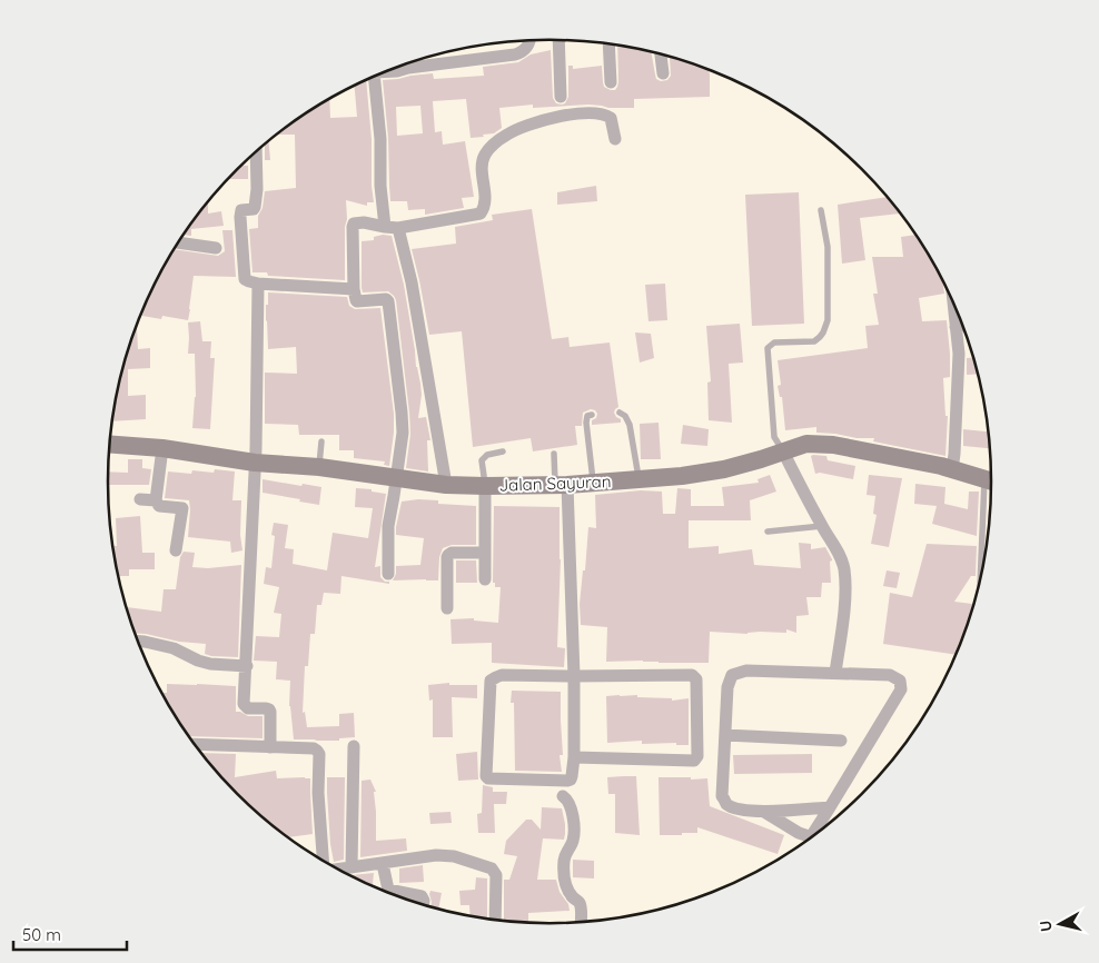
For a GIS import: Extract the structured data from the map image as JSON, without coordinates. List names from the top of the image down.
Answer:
{
  "streets": {
    "street": ["Jalan Sayuran"]
  },
  "scale_bar": "50 m",
  "north": "left"
}
